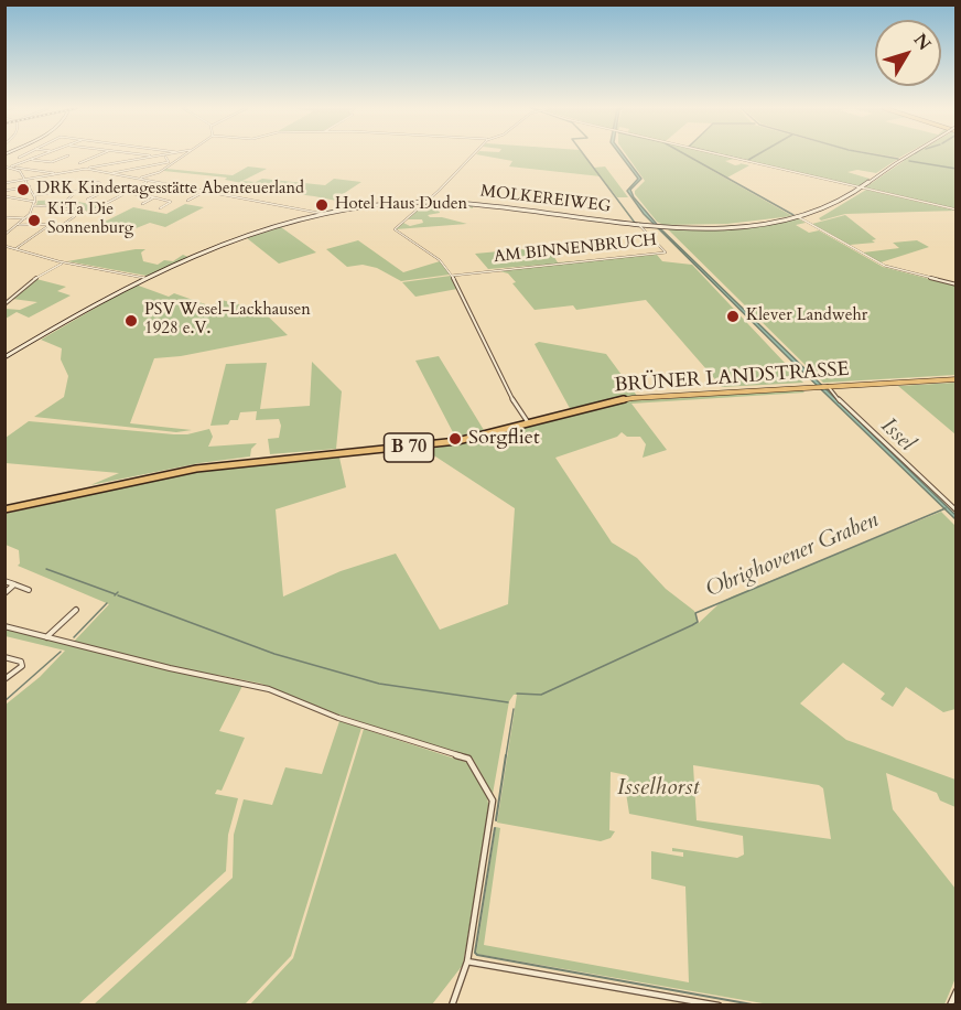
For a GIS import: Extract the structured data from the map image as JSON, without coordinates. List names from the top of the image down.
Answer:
{
  "streets": {
    "main road": ["MOLKEREIWEG", "BRÜNER LANDSTRASSE", "B 70"],
    "street": ["AM BINNENBRUCH"]
  },
  "crossings": [
    ["MOLKEREIWEG", "AM BINNENBRUCH"]
  ],
  "water": ["Issel", "Obrighovener Graben"],
  "parks": ["Isselhorst"],
  "places": [
    "DRK Kindertagesstätte Abenteuerland",
    "Hotel Haus Duden",
    "KiTa Die Sonnenburg",
    "Klever Landwehr",
    "PSV Wesel-Lackhausen 1928 e.V.",
    "Sorgfliet"
  ],
  "north": "top right"
}
